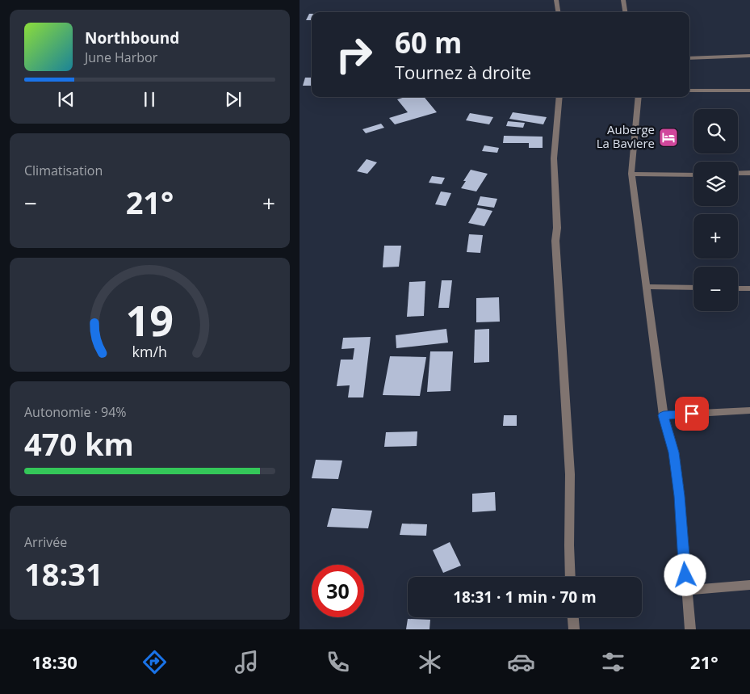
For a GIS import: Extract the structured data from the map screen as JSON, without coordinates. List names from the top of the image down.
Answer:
{
  "places": {
    "hotel": ["Auberge La Baviere"]
  },
  "page": {
    "turn": ["60 m", "Tournez à droite"],
    "song": ["Northbound", "June Harbor"],
    "map_buttons": ["+", "−"],
    "tile": [
      "Climatisation",
      ["Autonomie · 94%", "470 km"],
      ["Arrivée", "18:31"]
    ],
    "heat": ["−", "21°", "+"],
    "limit": "30",
    "trip": "18:31 · 1 min · 70 m",
    "tabs": ["18:30", "21°"],
    "gauge": ["19", "km/h"]
  }
}
